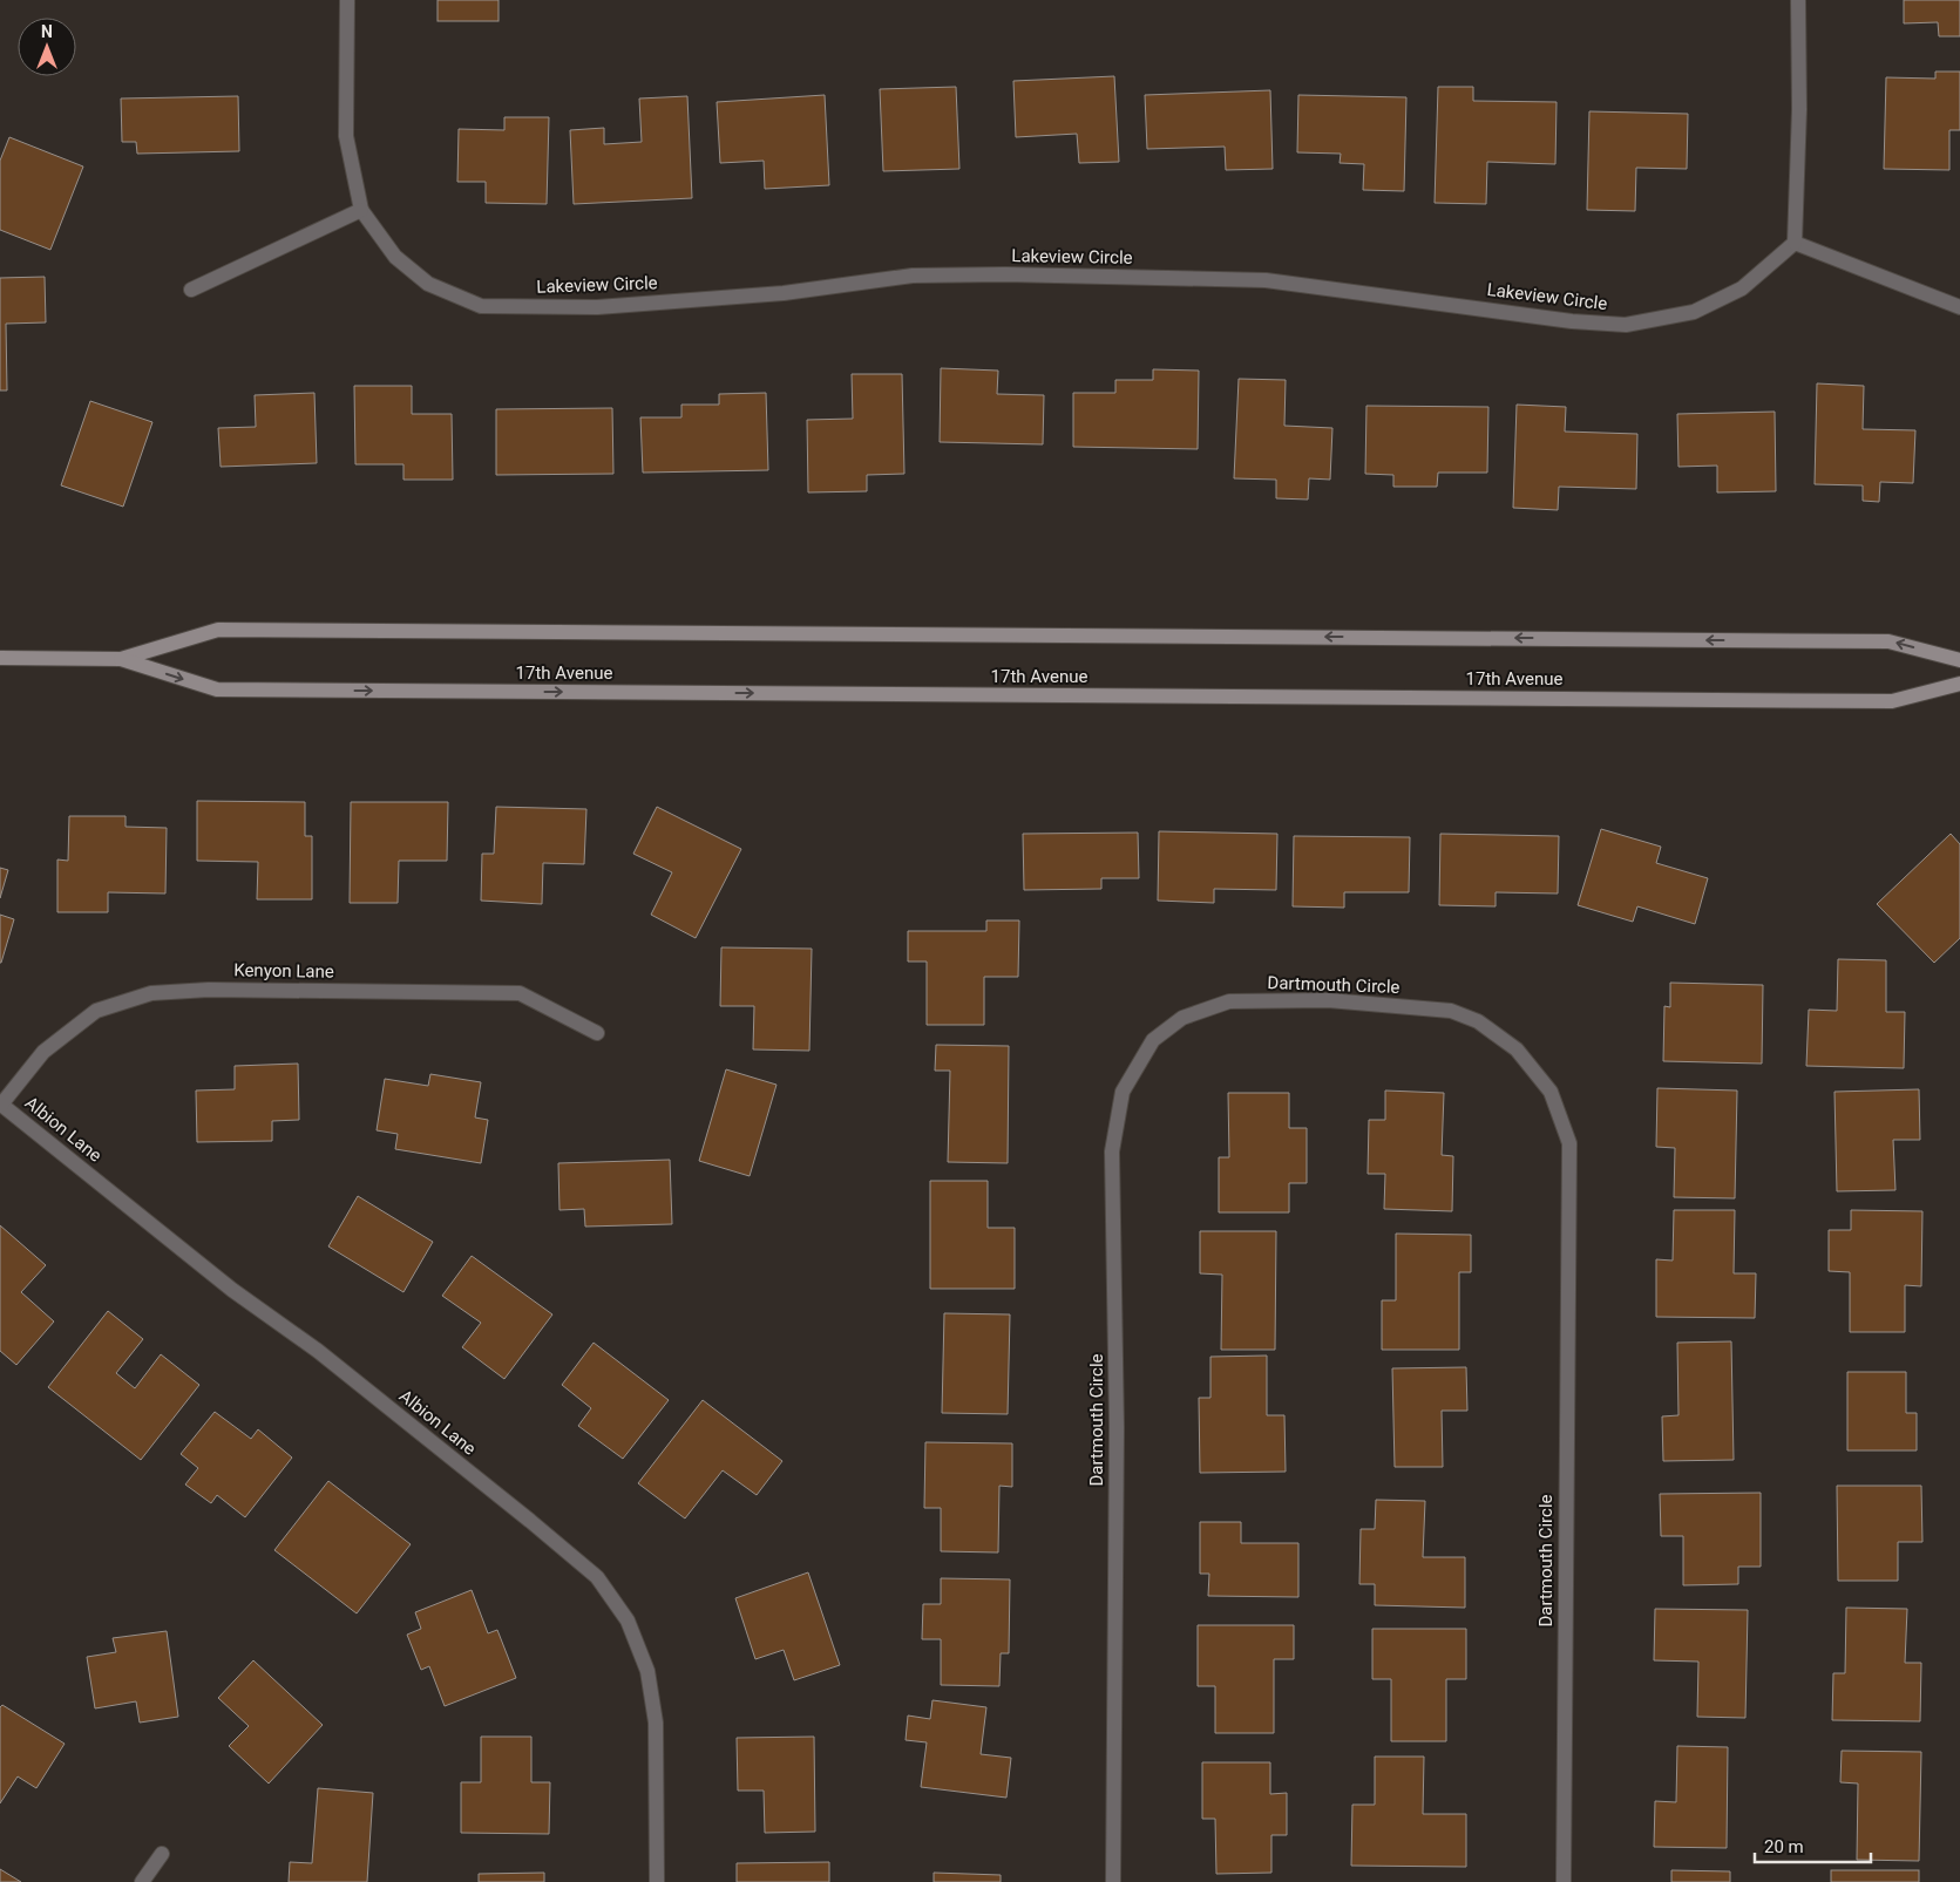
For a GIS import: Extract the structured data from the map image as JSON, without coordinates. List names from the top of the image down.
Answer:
{
  "streets": {
    "main road": ["17th Avenue"],
    "street": [
      "Lakeview Circle",
      "Kenyon Lane",
      "Dartmouth Circle",
      "Albion Lane"
    ]
  },
  "crossings": [
    ["Kenyon Lane", "Albion Lane"]
  ],
  "scale_bar": "20 m",
  "north": "top"
}
